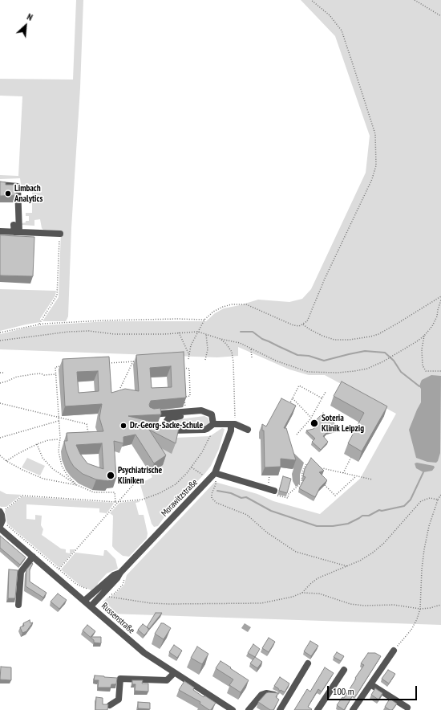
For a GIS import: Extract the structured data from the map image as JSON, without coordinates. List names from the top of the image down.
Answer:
{
  "streets": {
    "street": ["Morawitzstraße", "Russenstraße"]
  },
  "crossings": [
    ["Morawitzstraße", "Russenstraße"]
  ],
  "places": [
    "Limbach Analytics",
    "Soteria Klinik Leipzig",
    "Dr.-Georg-Sacke-Schule",
    "Psychiatrische Kliniken"
  ],
  "scale_bar": "100 m",
  "north": "top right"
}
